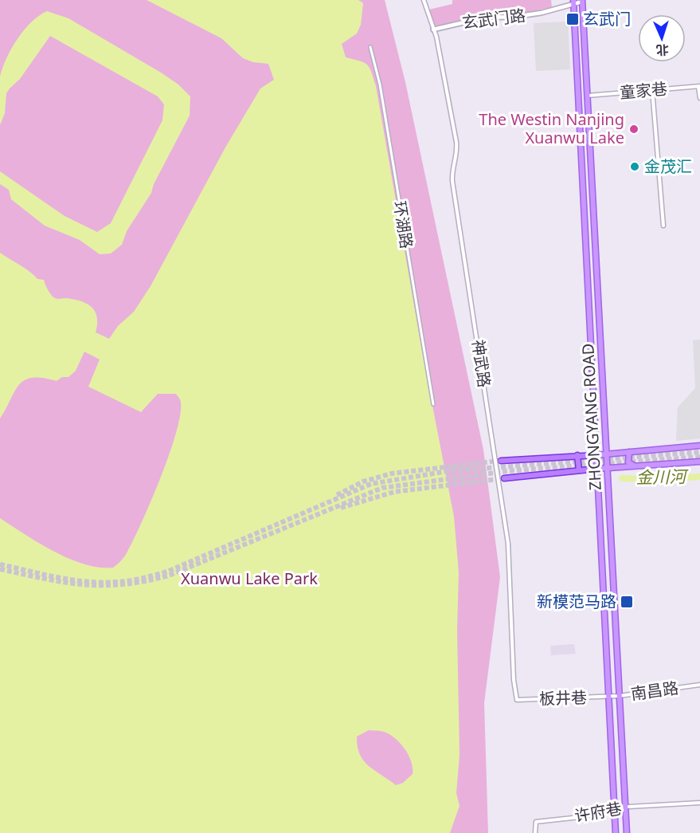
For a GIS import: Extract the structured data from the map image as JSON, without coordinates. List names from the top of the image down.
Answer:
{
  "streets": {
    "main road": ["ZHONGYANG ROAD"],
    "street": [
      "玄武门路",
      "童家巷",
      "环湖路",
      "神武路",
      "南昌路",
      "板井巷",
      "许府巷"
    ]
  },
  "crossings": [
    ["玄武门路", "神武路"],
    ["玄武门路", "ZHONGYANG ROAD"],
    ["童家巷", "ZHONGYANG ROAD"],
    ["神武路", "板井巷"],
    ["ZHONGYANG ROAD", "南昌路"],
    ["ZHONGYANG ROAD", "板井巷"],
    ["ZHONGYANG ROAD", "许府巷"],
    ["南昌路", "板井巷"]
  ],
  "water": ["金川河"],
  "parks": ["Xuanwu Lake Park"],
  "places": {
    "transit": ["玄武门", "新模范马路"],
    "other": ["The Westin Nanjing Xuanwu Lake", "金茂汇"]
  },
  "north": "bottom"
}
